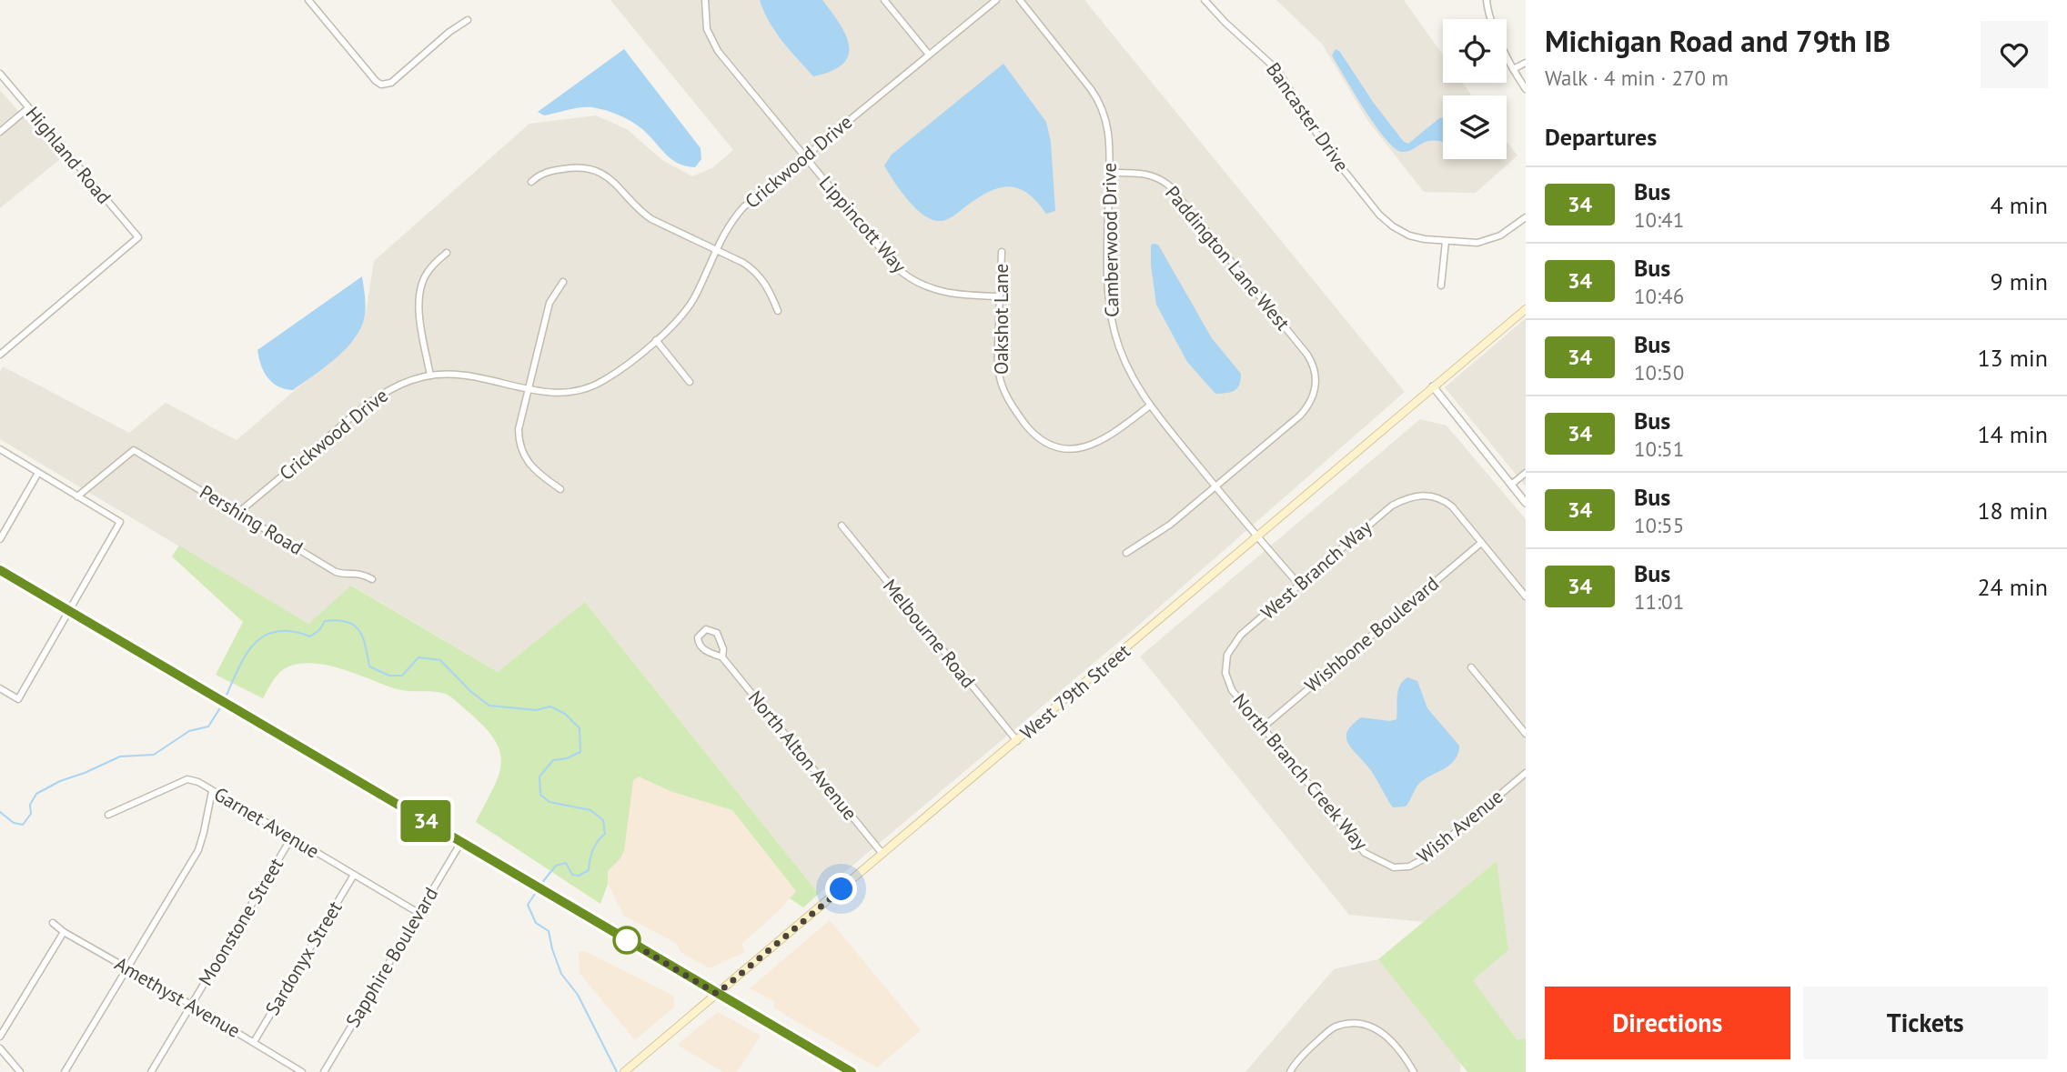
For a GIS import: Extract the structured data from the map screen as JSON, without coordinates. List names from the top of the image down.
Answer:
{
  "streets": {
    "main road": ["West 79th Street"],
    "street": [
      "Bancaster Drive",
      "Highland Road",
      "Crickwood Drive",
      "Lippincott Way",
      "Camberwood Drive",
      "Paddington Lane West",
      "Oakshot Lane",
      "Pershing Road",
      "West Branch Way",
      "Melbourne Road",
      "Wishbone Boulevard",
      "North Alton Avenue",
      "North Branch Creek Way",
      "Garnet Avenue",
      "Wish Avenue",
      "Moonstone Street",
      "Sapphire Boulevard",
      "Sardonyx Street",
      "Amethyst Avenue"
    ]
  },
  "crossings": [
    ["Crickwood Drive", "Lippincott Way"],
    ["Crickwood Drive", "Pershing Road"],
    ["Lippincott Way", "Oakshot Lane"],
    ["Camberwood Drive", "Paddington Lane West"],
    ["Camberwood Drive", "Oakshot Lane"],
    ["Camberwood Drive", "West Branch Way"],
    ["Camberwood Drive", "West 79th Street"],
    ["West Branch Way", "Wishbone Boulevard"],
    ["West Branch Way", "North Branch Creek Way"],
    ["Melbourne Road", "West 79th Street"],
    ["Wishbone Boulevard", "North Branch Creek Way"],
    ["West 79th Street", "North Alton Avenue"],
    ["North Branch Creek Way", "Wish Avenue"],
    ["Garnet Avenue", "Moonstone Street"],
    ["Garnet Avenue", "Sapphire Boulevard"],
    ["Garnet Avenue", "Sardonyx Street"],
    ["Moonstone Street", "Amethyst Avenue"],
    ["Sardonyx Street", "Amethyst Avenue"]
  ],
  "lines": ["bus line 34"],
  "page": {
    "on_map": "34",
    "heading": [
      ["Michigan Road and 79th IB", "Walk · 4 min · 270 m"],
      "Departures"
    ],
    "list": [
      {
        "mark": "34",
        "name": "Bus",
        "note": "10:41",
        "value": "4 min"
      },
      {
        "mark": "34",
        "name": "Bus",
        "note": "10:46",
        "value": "9 min"
      },
      {
        "mark": "34",
        "name": "Bus",
        "note": "10:50",
        "value": "13 min"
      },
      {
        "mark": "34",
        "name": "Bus",
        "note": "10:51",
        "value": "14 min"
      },
      {
        "mark": "34",
        "name": "Bus",
        "note": "10:55",
        "value": "18 min"
      },
      {
        "mark": "34",
        "name": "Bus",
        "note": "11:01",
        "value": "24 min"
      }
    ],
    "buttons": ["Directions", "Tickets"]
  }
}
